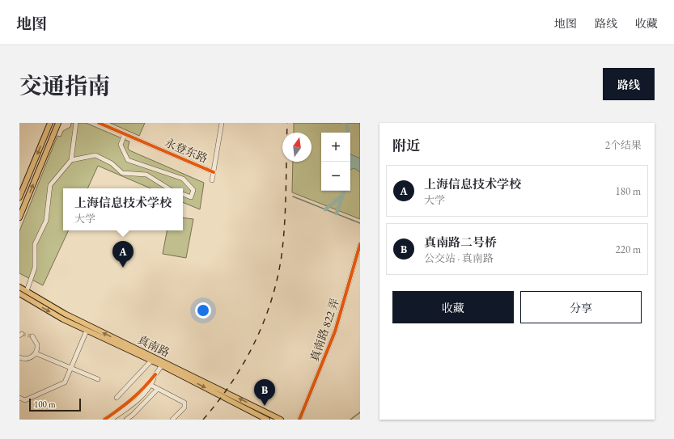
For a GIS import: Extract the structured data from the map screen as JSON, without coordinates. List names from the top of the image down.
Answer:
{
  "streets": {
    "main road": ["真南路"],
    "street": ["永登东路", "真南路 822 弄"]
  },
  "scale_bar": "100 m",
  "north": "top",
  "page": {
    "header": "地图",
    "nav": ["地图", "路线", "收藏"],
    "title": "交通指南",
    "buttons": [
      "路线",
      ["收藏", "分享"]
    ],
    "heading": ["附近", "2个结果"],
    "map_buttons": ["+", "−"],
    "list": [
      {
        "mark": "A",
        "name": "上海信息技术学校",
        "note": "大学",
        "value": "180 m"
      },
      {
        "mark": "B",
        "name": "真南路二号桥",
        "note": "公交站 · 真南路",
        "value": "220 m"
      }
    ],
    "popup": ["上海信息技术学校", "大学"],
    "pins": ["A", "B"],
    "scale": "100 m"
  }
}
